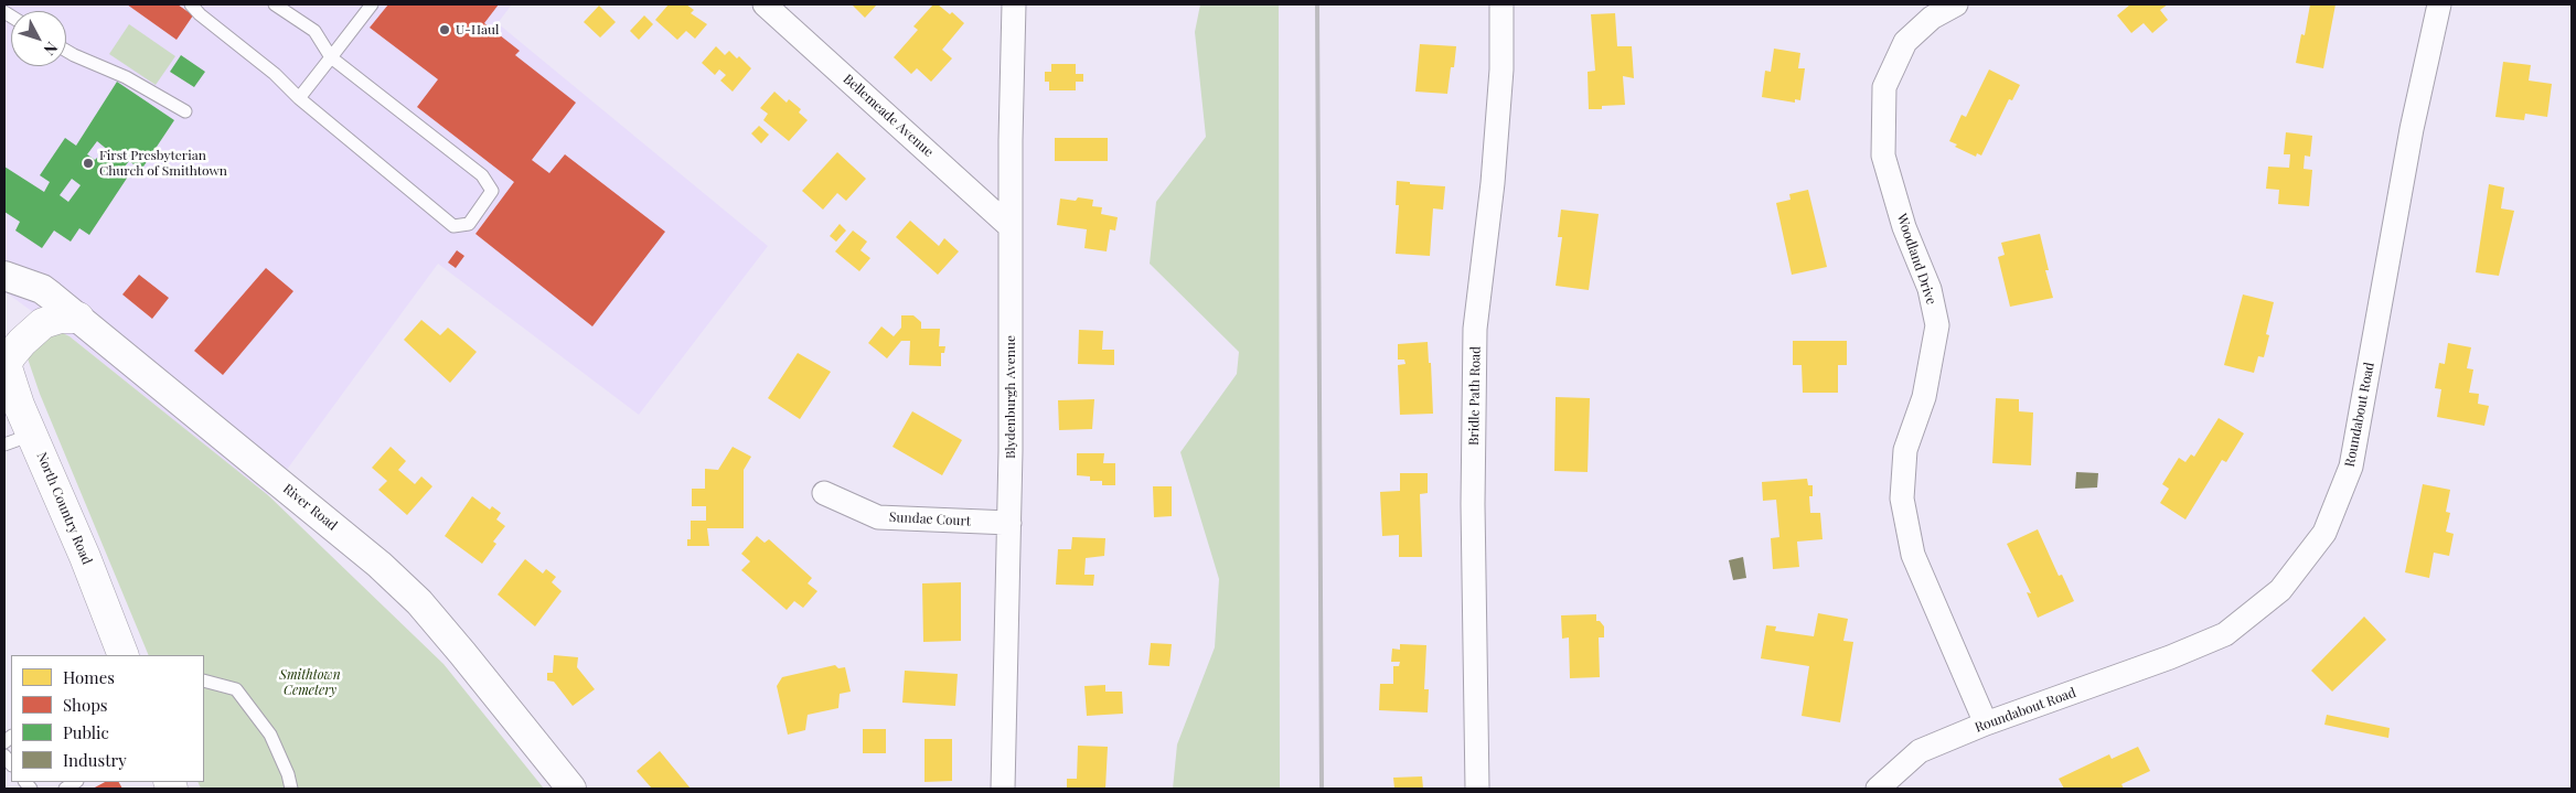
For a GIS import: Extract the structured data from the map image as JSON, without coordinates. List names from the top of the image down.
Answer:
{
  "streets": {
    "main road": ["North Country Road"],
    "street": [
      "Bellemeade Avenue",
      "Woodland Drive",
      "Bridle Path Road",
      "Blydenburgh Avenue",
      "Roundabout Road",
      "River Road",
      "Sundae Court"
    ]
  },
  "crossings": [
    ["Bellemeade Avenue", "Blydenburgh Avenue"],
    ["Woodland Drive", "Roundabout Road"],
    ["Blydenburgh Avenue", "Sundae Court"]
  ],
  "parks": ["Smithtown Cemetery"],
  "places": ["U-Haul", "First Presbyterian Church of Smithtown"],
  "legend": [
    "Homes",
    "Shops",
    "Public",
    "Industry"
  ],
  "north": "bottom right"
}
